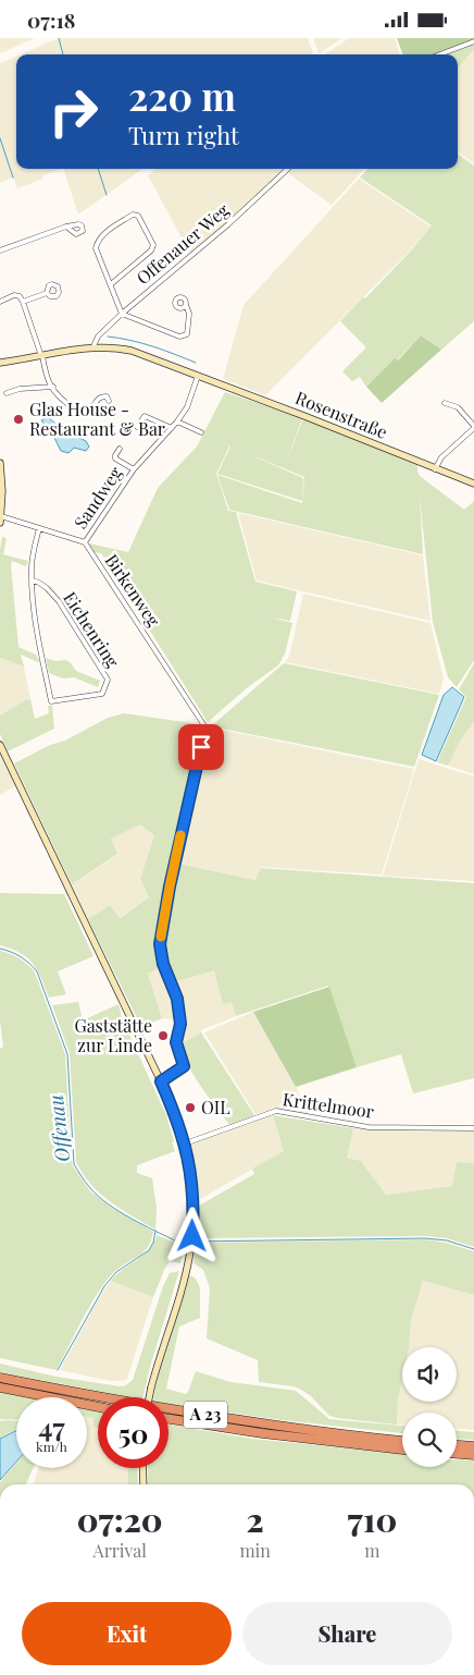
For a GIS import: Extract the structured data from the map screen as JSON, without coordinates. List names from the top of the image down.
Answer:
{
  "streets": {
    "highway": ["A 23"],
    "main road": ["Rosenstraße"],
    "street": [
      "Offenauer Weg",
      "Sandweg",
      "Birkenweg",
      "Eichenring",
      "Krittelmoor"
    ]
  },
  "crossings": [
    ["Offenauer Weg", "Rosenstraße"],
    ["Rosenstraße", "Sandweg"],
    ["Sandweg", "Birkenweg"],
    ["Birkenweg", "Eichenring"]
  ],
  "water": ["Offenau"],
  "places": ["Glas House - Restaurant & Bar", "Gaststätte zur Linde", "OIL"],
  "page": {
    "status": "07:18",
    "turn": ["220 m", "Turn right"],
    "speed": "47 km/h",
    "limit": "50",
    "eta": [
      "07:20",
      "Arrival",
      "2",
      "min",
      "710",
      "m"
    ],
    "buttons": ["Exit", "Share"]
  }
}
